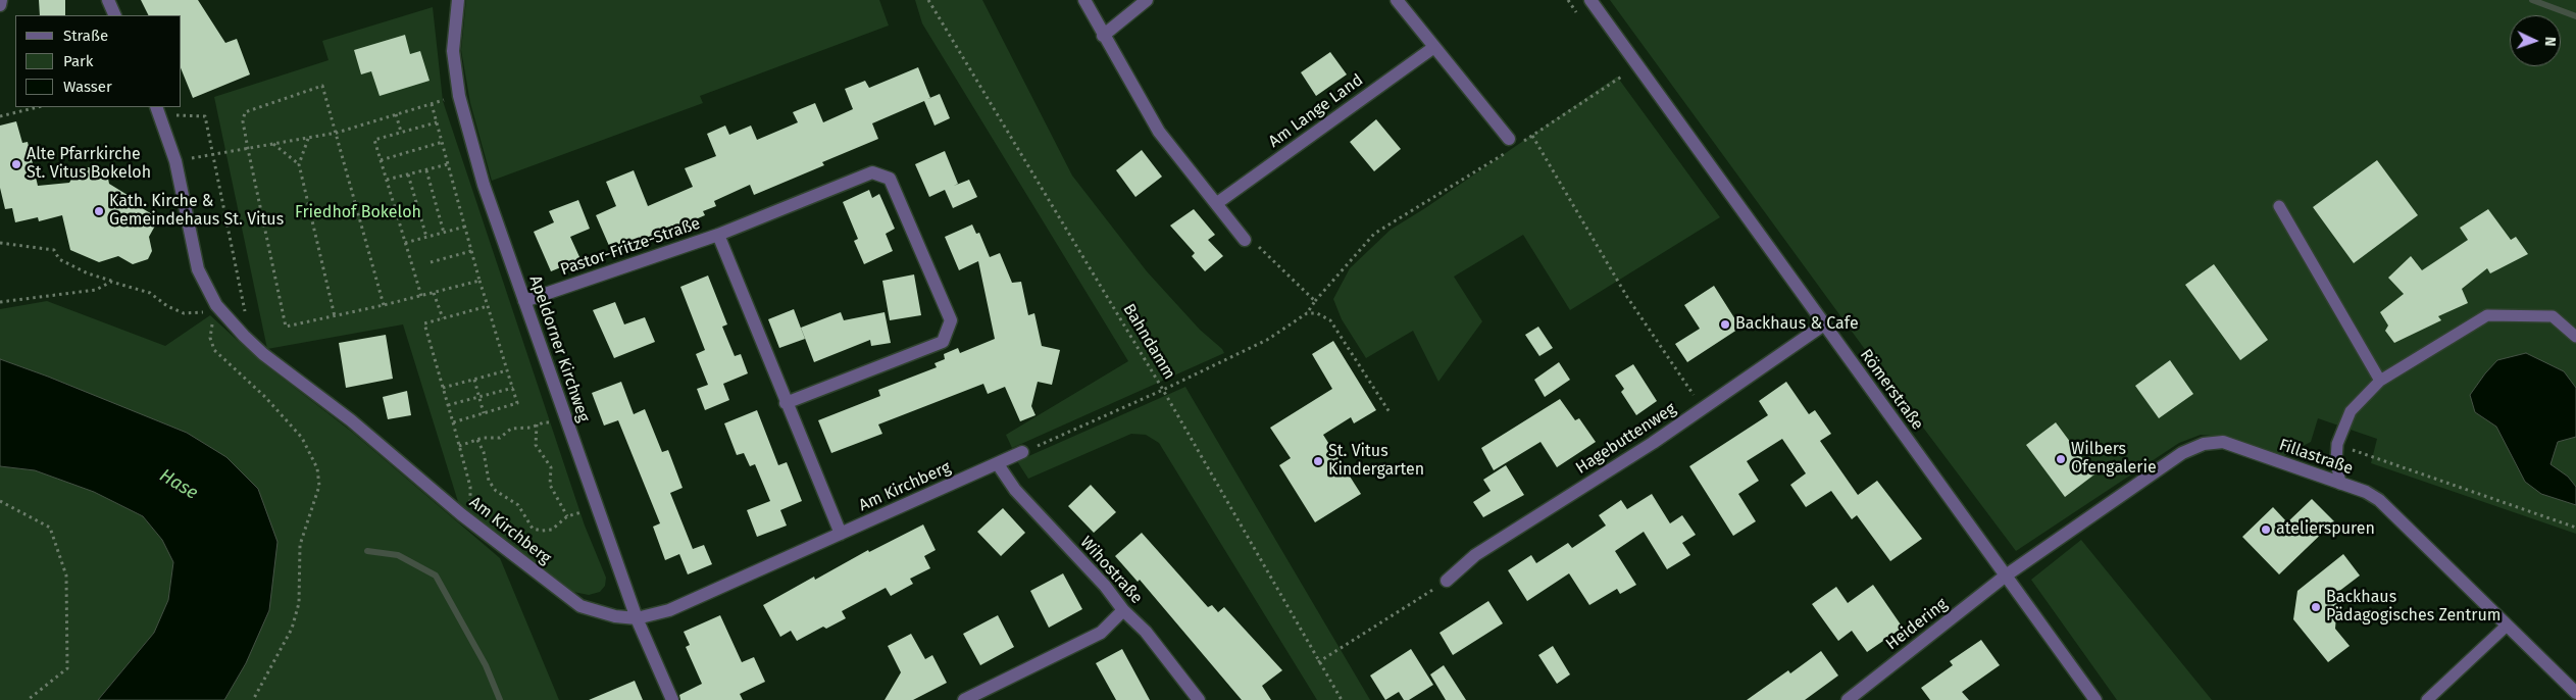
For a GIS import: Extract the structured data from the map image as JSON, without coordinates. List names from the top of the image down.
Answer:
{
  "streets": {
    "street": [
      "Am Lange Land",
      "Pastor-Fritze-Straße",
      "Apeldorner Kirchweg",
      "Römerstraße",
      "Hagebuttenweg",
      "Fillastraße",
      "Am Kirchberg",
      "Wihostraße",
      "Heidering"
    ],
    "path": ["Bahndamm"]
  },
  "crossings": [
    ["Pastor-Fritze-Straße", "Apeldorner Kirchweg"],
    ["Pastor-Fritze-Straße", "Am Kirchberg"],
    ["Apeldorner Kirchweg", "Am Kirchberg"],
    ["Römerstraße", "Hagebuttenweg"],
    ["Römerstraße", "Fillastraße"],
    ["Römerstraße", "Heidering"],
    ["Fillastraße", "Heidering"],
    ["Am Kirchberg", "Wihostraße"]
  ],
  "water": ["Hase"],
  "parks": ["Friedhof Bokeloh"],
  "places": [
    "Alte Pfarrkirche St. Vitus Bokeloh",
    "Kath. Kirche & Gemeindehaus St. Vitus",
    "Backhaus & Cafe",
    "Wilbers Ofengalerie",
    "St. Vitus Kindergarten",
    "atelierspuren",
    "Backhaus Pädagogisches Zentrum"
  ],
  "legend": ["Straße", "Park", "Wasser"],
  "north": "right"
}
